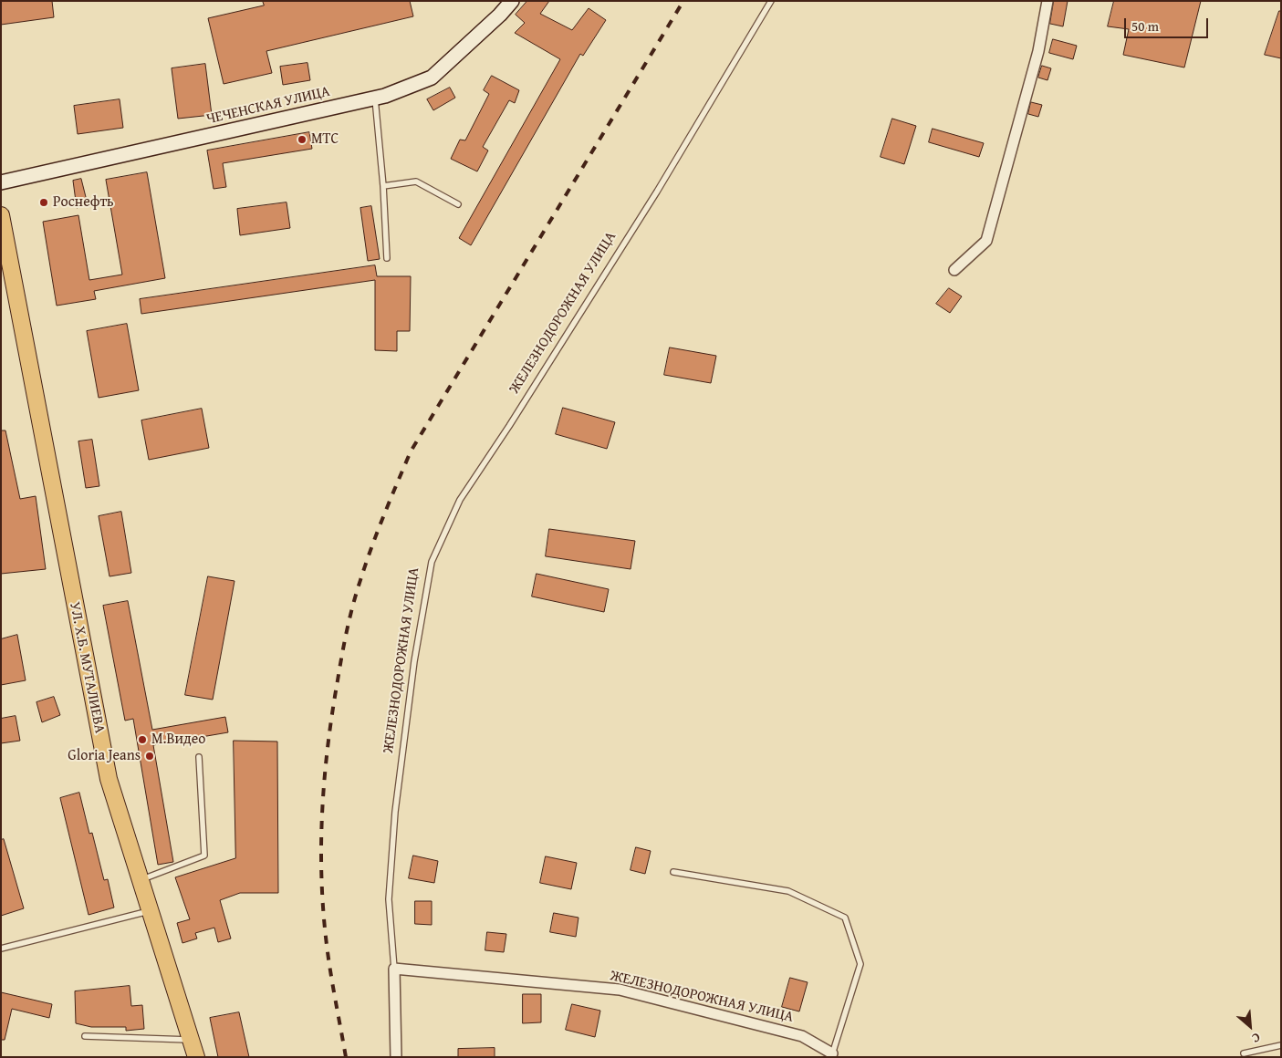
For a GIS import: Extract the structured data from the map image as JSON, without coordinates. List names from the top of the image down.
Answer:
{
  "streets": {
    "main road": ["ЧЕЧЕНСКАЯ УЛИЦА", "УЛ. Х.Б. МУТАЛИЕВА"],
    "street": ["ЖЕЛЕЗНОДОРОЖНАЯ УЛИЦА"]
  },
  "places": [
    "МТС",
    "Роснефть",
    "М.Видео",
    "Gloria Jeans"
  ],
  "scale_bar": "50 m",
  "north": "bottom right"
}
